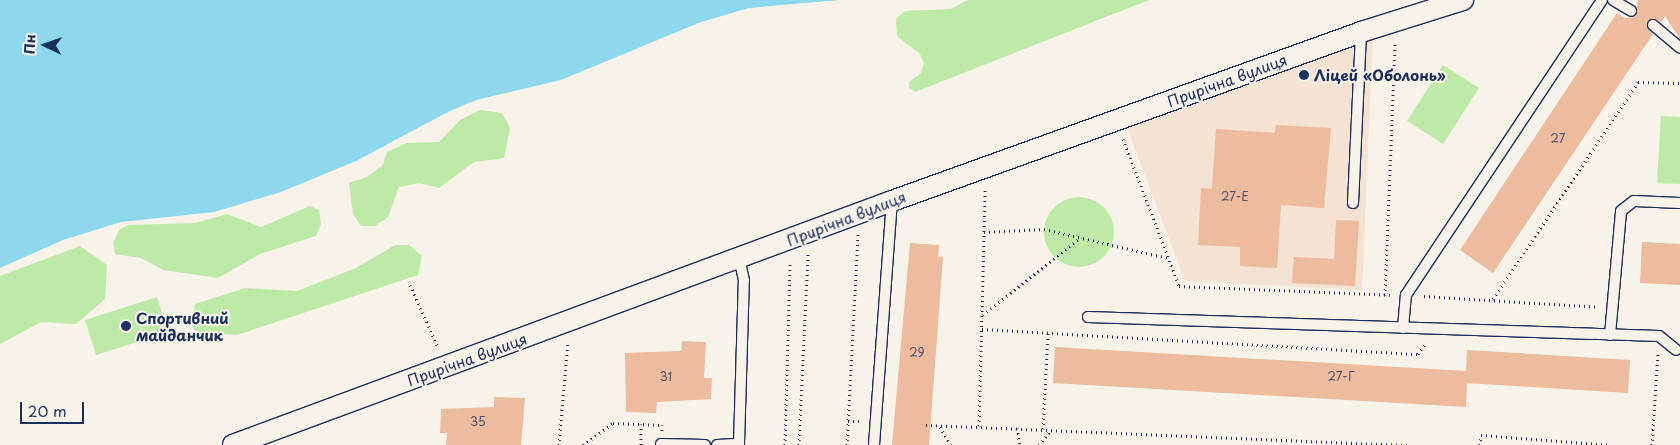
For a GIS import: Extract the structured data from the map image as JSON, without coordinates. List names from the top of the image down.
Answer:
{
  "streets": {
    "street": ["Прирічна вулиця"]
  },
  "places": ["Ліцей «Оболонь»", "Спортивний майданчик"],
  "house_numbers": [
    "27",
    "27-Е",
    "29",
    "31",
    "27-Г",
    "35"
  ],
  "scale_bar": "20 m",
  "north": "left"
}
